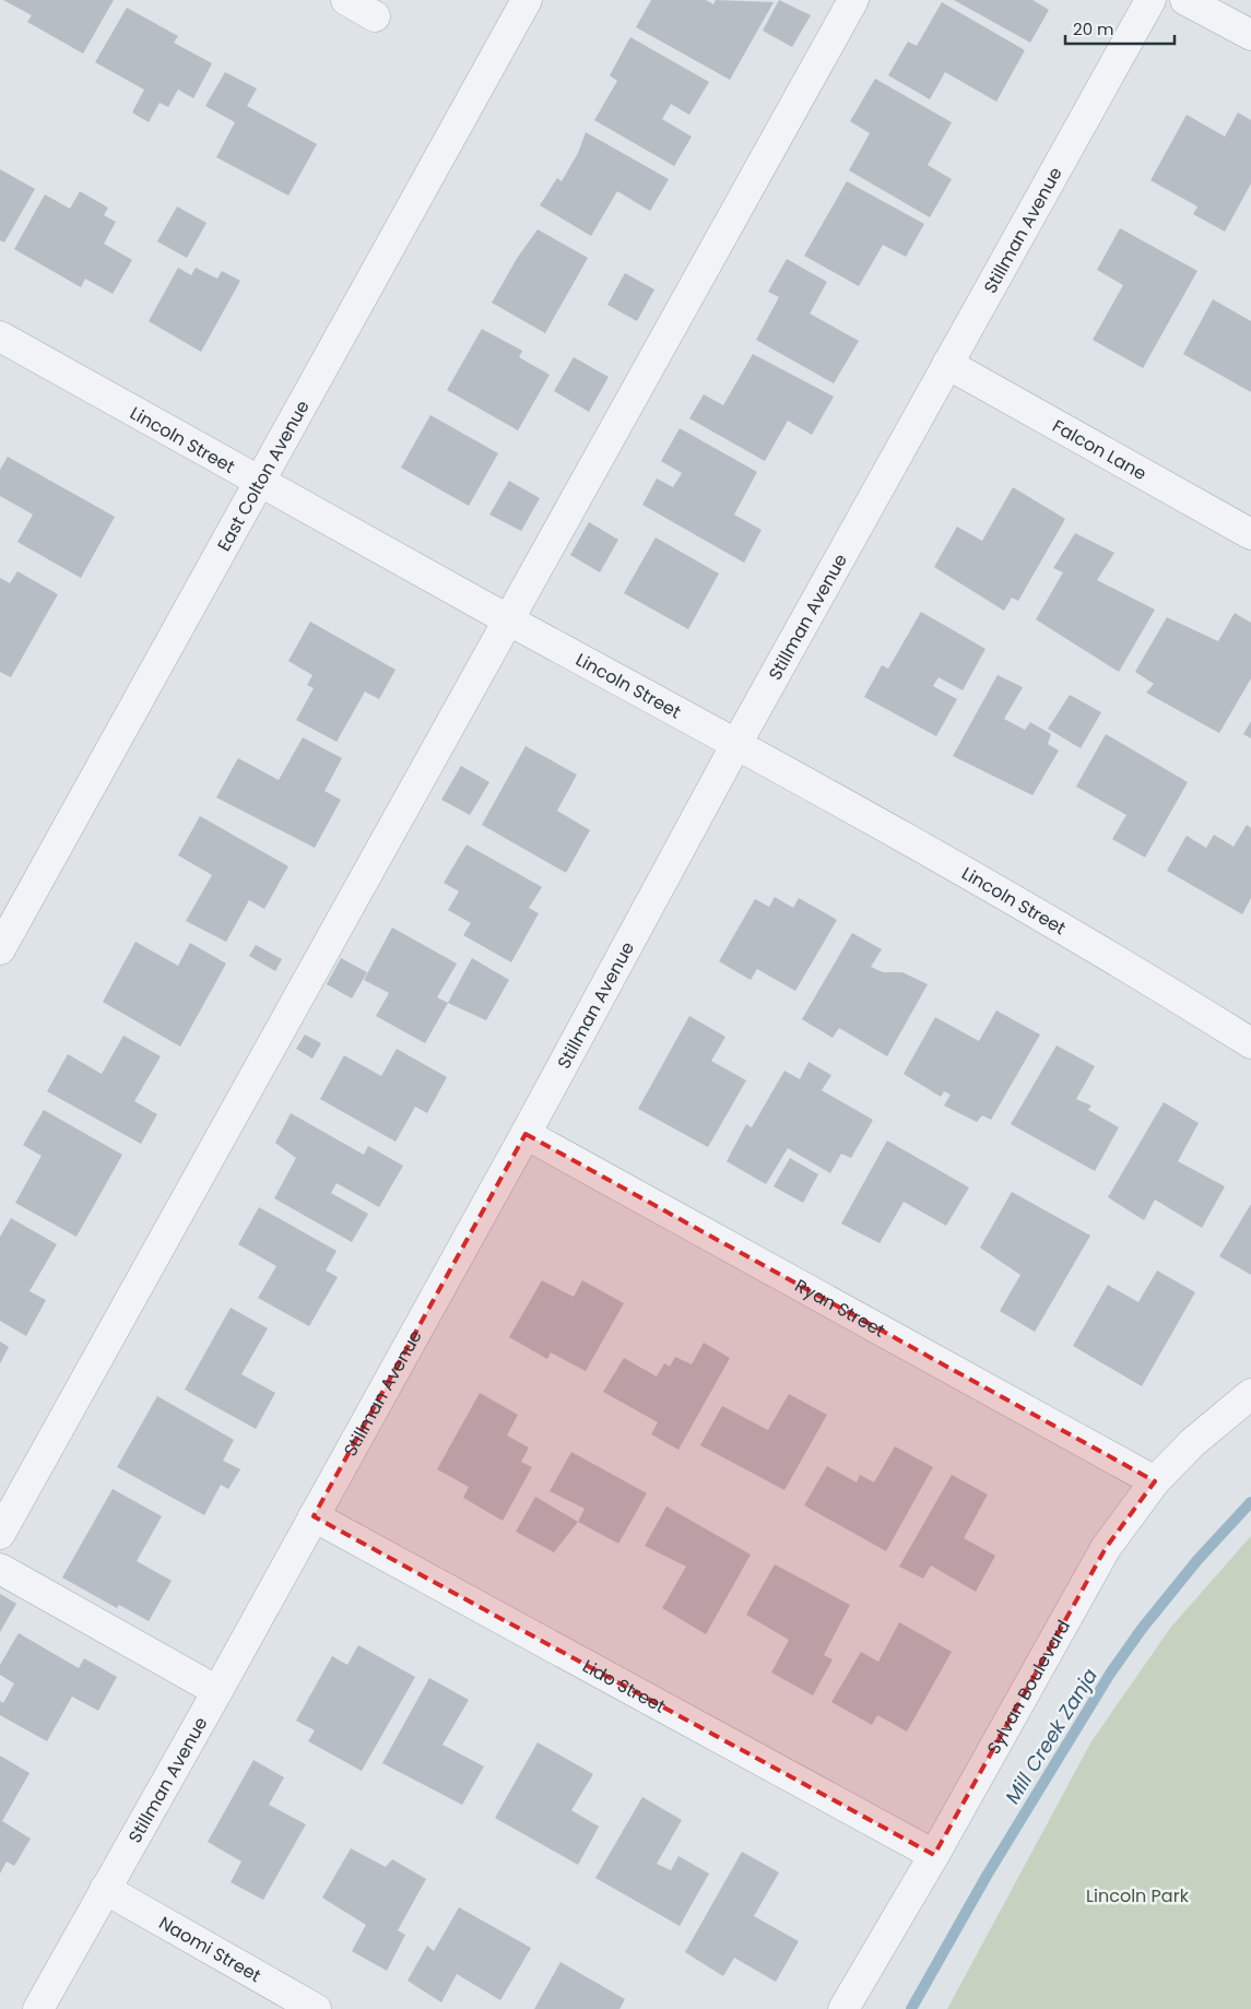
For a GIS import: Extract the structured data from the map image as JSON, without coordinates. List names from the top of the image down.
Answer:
{
  "streets": {
    "street": [
      "Stillman Avenue",
      "Lincoln Street",
      "Falcon Lane",
      "East Colton Avenue",
      "Ryan Street",
      "Lido Street",
      "Sylvan Boulevard",
      "Naomi Street"
    ]
  },
  "crossings": [
    ["Stillman Avenue", "Lincoln Street"],
    ["Stillman Avenue", "Falcon Lane"],
    ["Stillman Avenue", "Ryan Street"],
    ["Stillman Avenue", "Lido Street"],
    ["Stillman Avenue", "Naomi Street"],
    ["Lincoln Street", "East Colton Avenue"],
    ["Ryan Street", "Sylvan Boulevard"],
    ["Lido Street", "Sylvan Boulevard"]
  ],
  "water": ["Mill Creek Zanja"],
  "parks": ["Lincoln Park"],
  "scale_bar": "20 m"
}
